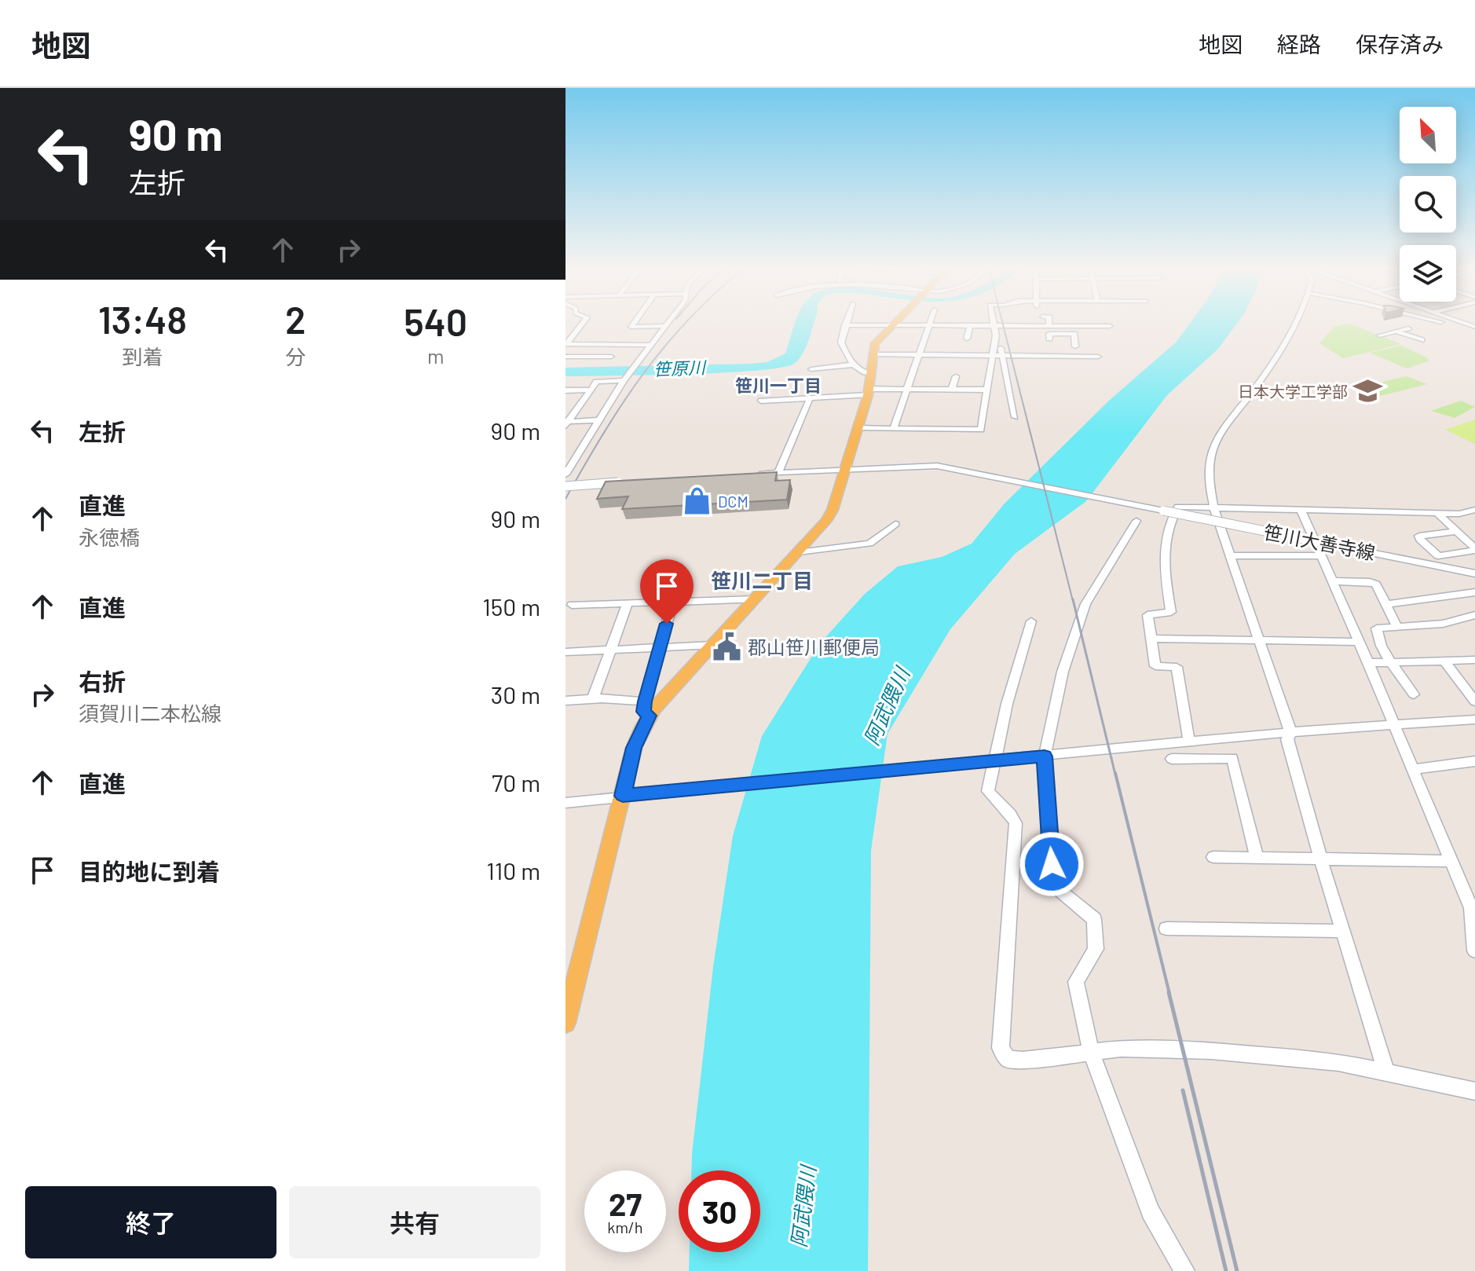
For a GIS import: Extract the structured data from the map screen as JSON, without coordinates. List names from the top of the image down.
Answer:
{
  "streets": {
    "street": ["笹川大善寺線"]
  },
  "districts": ["笹川一丁目", "笹川二丁目"],
  "water": ["笹原川", "阿武隈川"],
  "places": {
    "school or university": ["日本大学工学部"],
    "shop": ["DCM"],
    "public building": ["郡山笹川郵便局"]
  },
  "north": "top left",
  "page": {
    "header": "地図",
    "nav": ["地図", "経路", "保存済み"],
    "turn": ["90 m", "左折"],
    "eta": [
      "13:48",
      "到着",
      "2",
      "分",
      "540",
      "m"
    ],
    "list": [
      {
        "name": "左折",
        "value": "90 m"
      },
      {
        "name": "直進",
        "note": "永徳橋",
        "value": "90 m"
      },
      {
        "name": "直進",
        "value": "150 m"
      },
      {
        "name": "右折",
        "note": "須賀川二本松線",
        "value": "30 m"
      },
      {
        "name": "直進",
        "value": "70 m"
      },
      {
        "name": "目的地に到着",
        "value": "110 m"
      }
    ],
    "speed": "27 km/h",
    "limit": "30",
    "buttons": ["終了", "共有"]
  }
}
